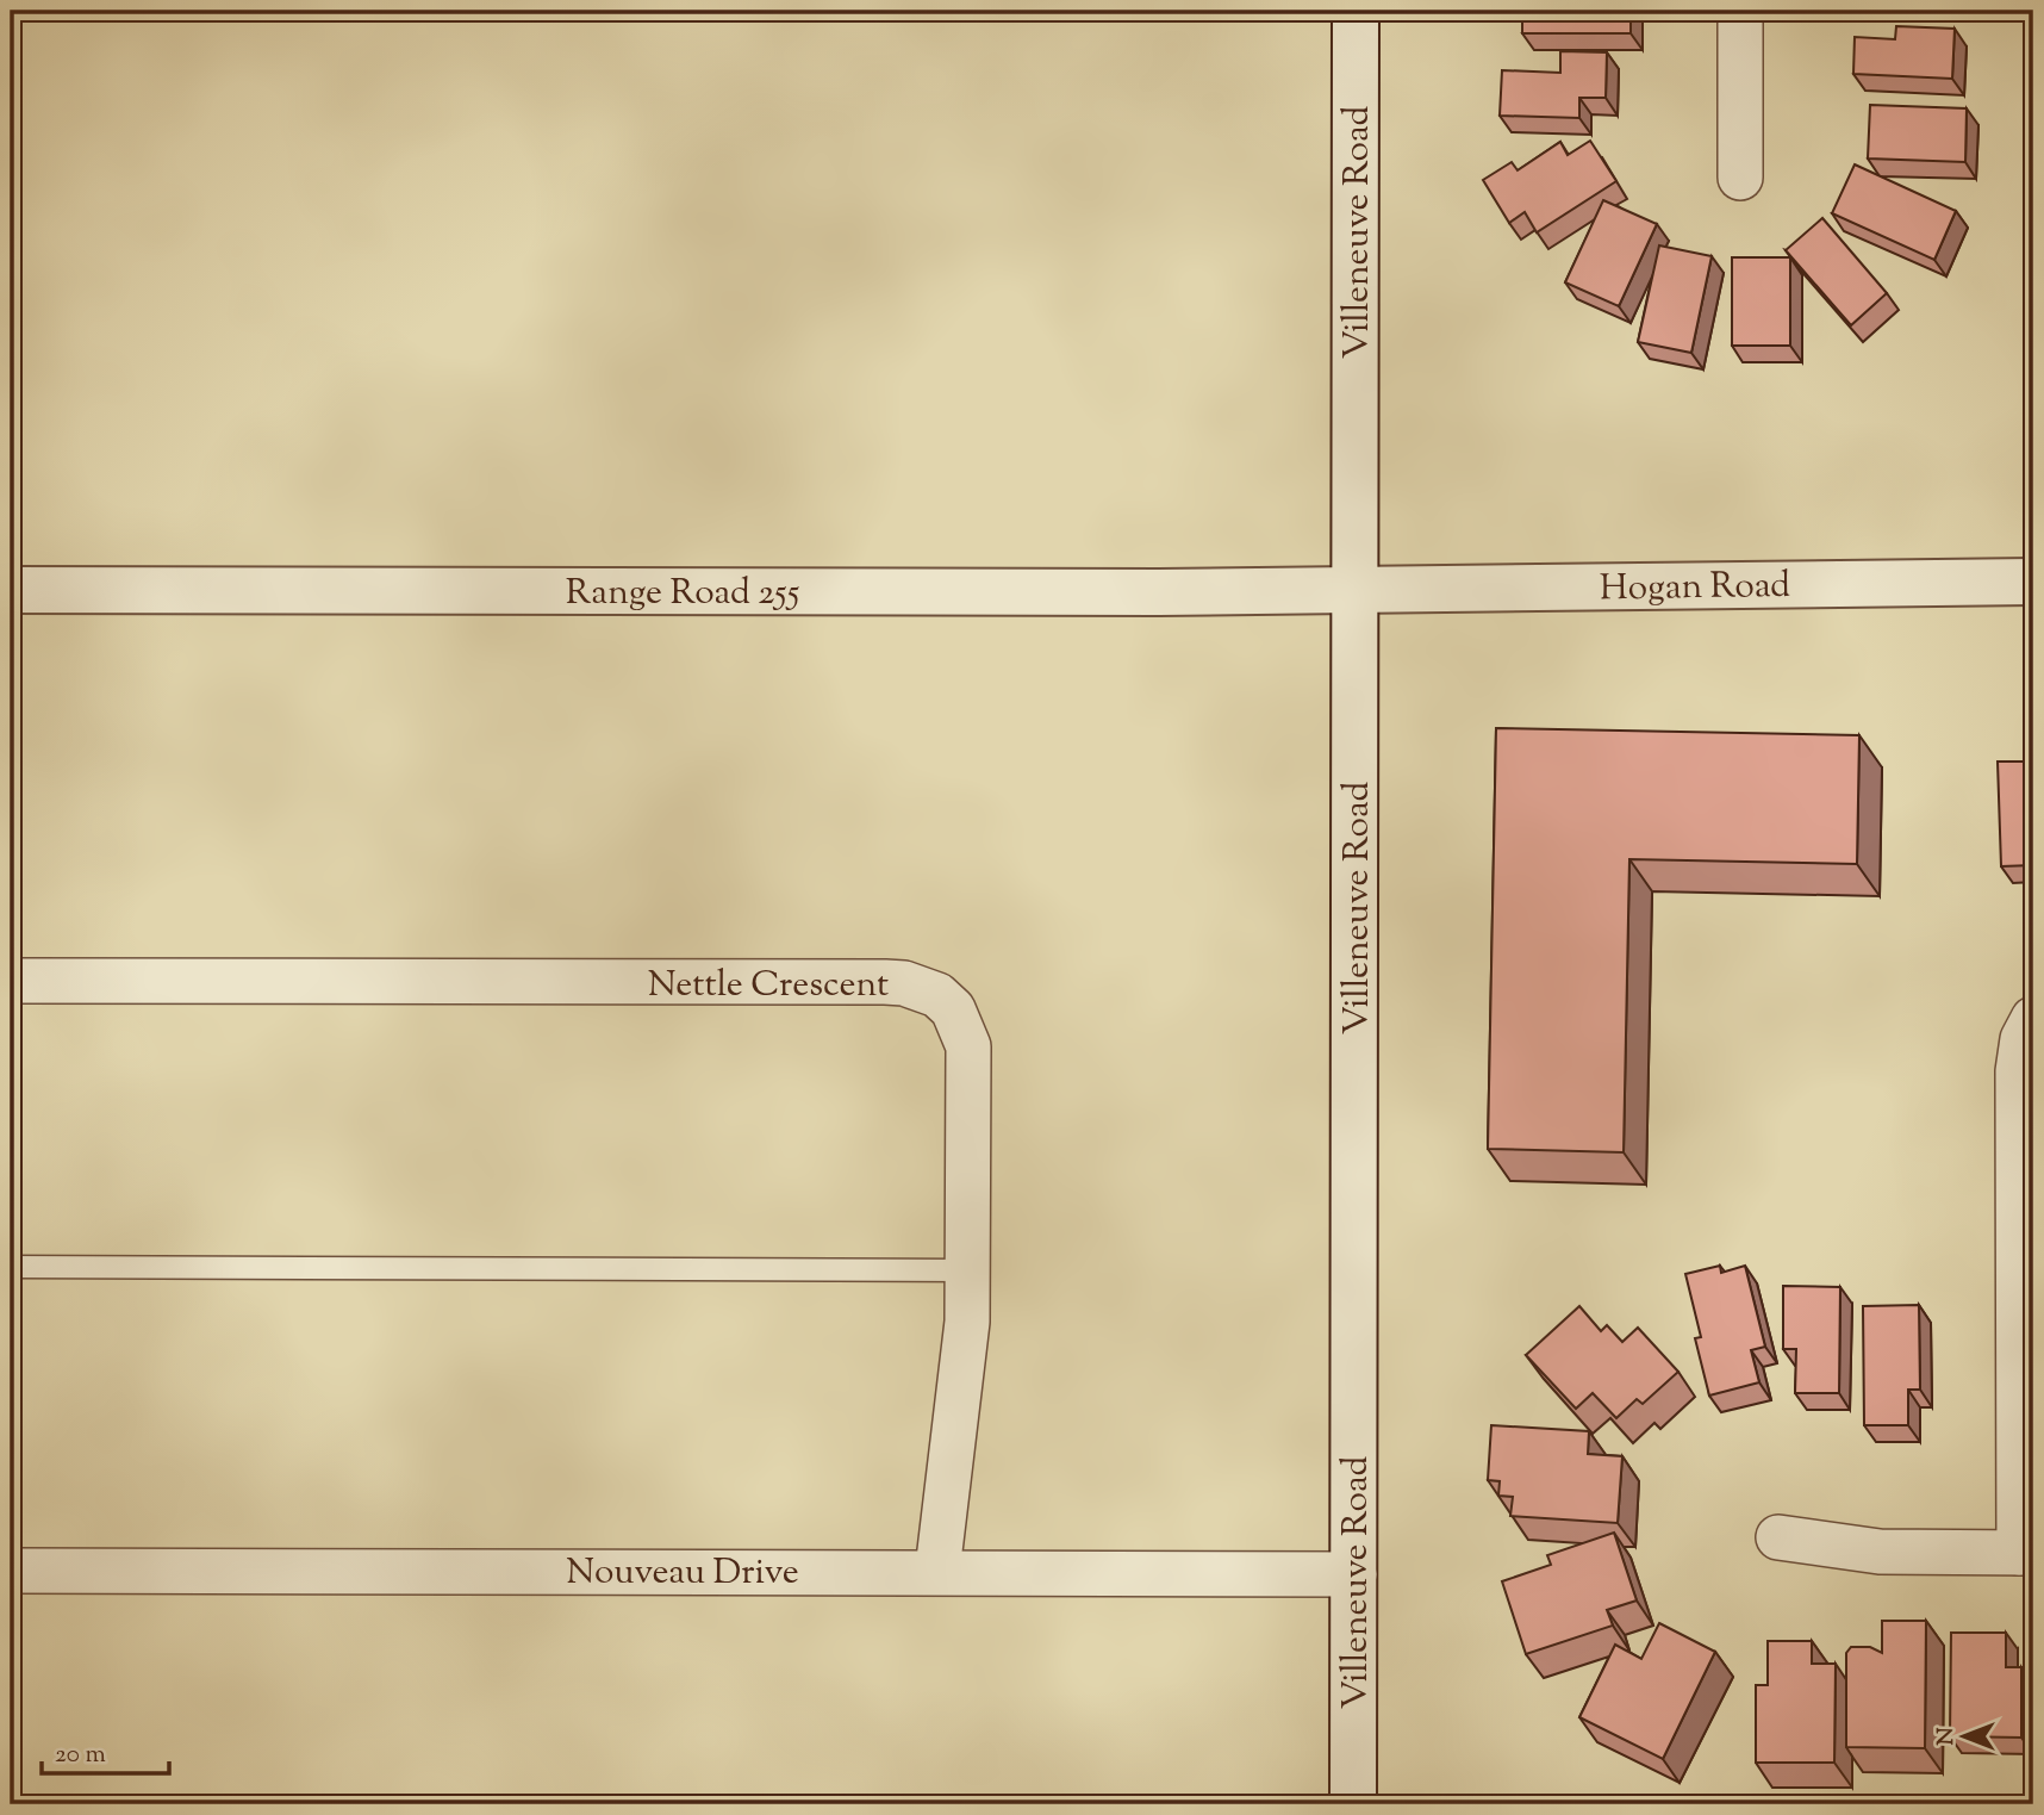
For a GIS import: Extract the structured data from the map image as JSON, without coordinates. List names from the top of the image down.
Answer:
{
  "streets": {
    "street": [
      "Villeneuve Road",
      "Hogan Road",
      "Range Road 255",
      "Nettle Crescent",
      "Nouveau Drive"
    ]
  },
  "crossings": [
    ["Villeneuve Road", "Hogan Road"],
    ["Villeneuve Road", "Range Road 255"],
    ["Villeneuve Road", "Nouveau Drive"],
    ["Hogan Road", "Range Road 255"],
    ["Nettle Crescent", "Nouveau Drive"]
  ],
  "scale_bar": "20 m",
  "north": "left"
}
